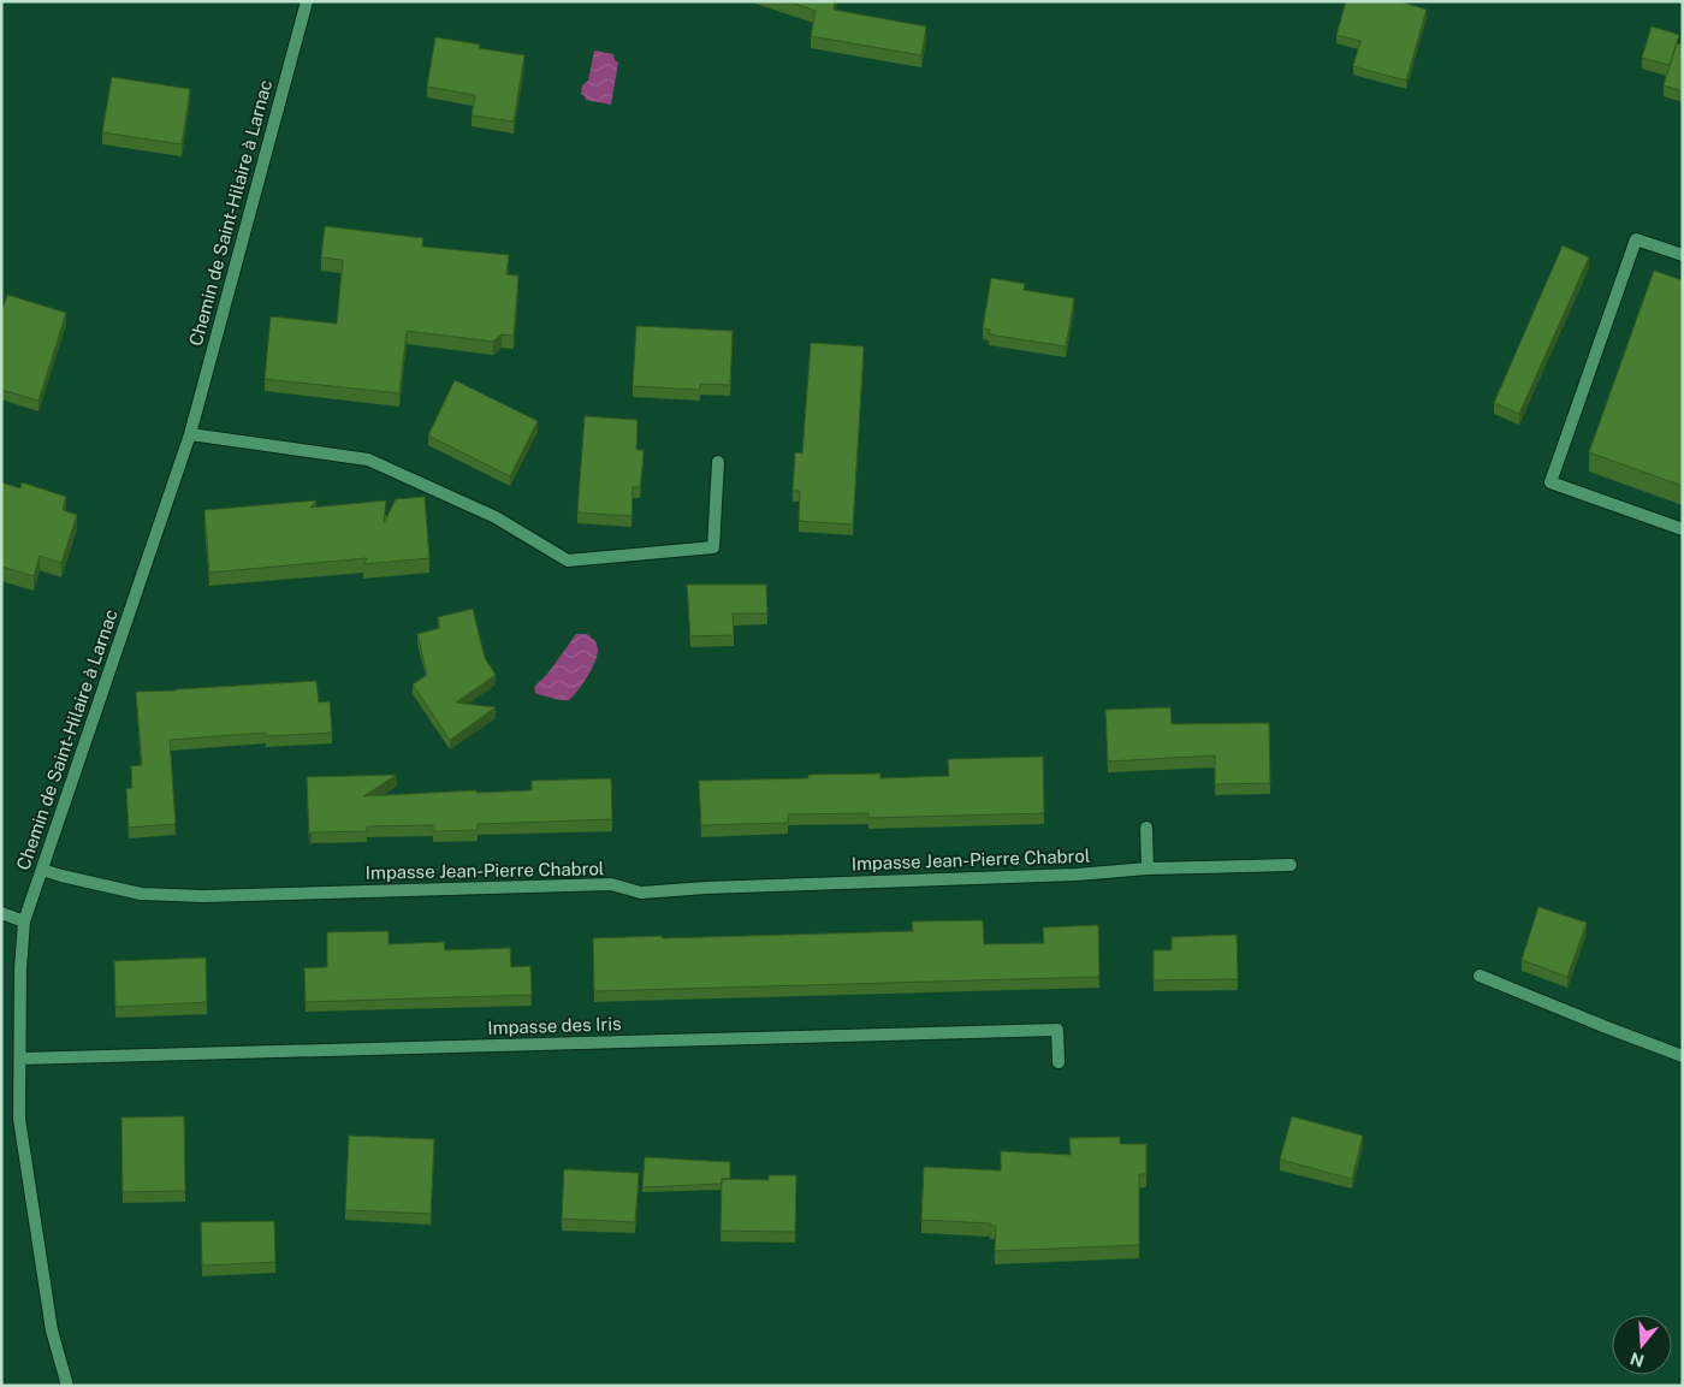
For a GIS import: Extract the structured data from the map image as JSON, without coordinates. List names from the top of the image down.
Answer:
{
  "streets": {
    "street": ["Chemin de Saint-Hilaire à Larnac", "Impasse Jean-Pierre Chabrol", "Impasse des Iris"]
  },
  "crossings": [
    ["Chemin de Saint-Hilaire à Larnac", "Impasse Jean-Pierre Chabrol"],
    ["Chemin de Saint-Hilaire à Larnac", "Impasse des Iris"]
  ],
  "north": "bottom"
}
